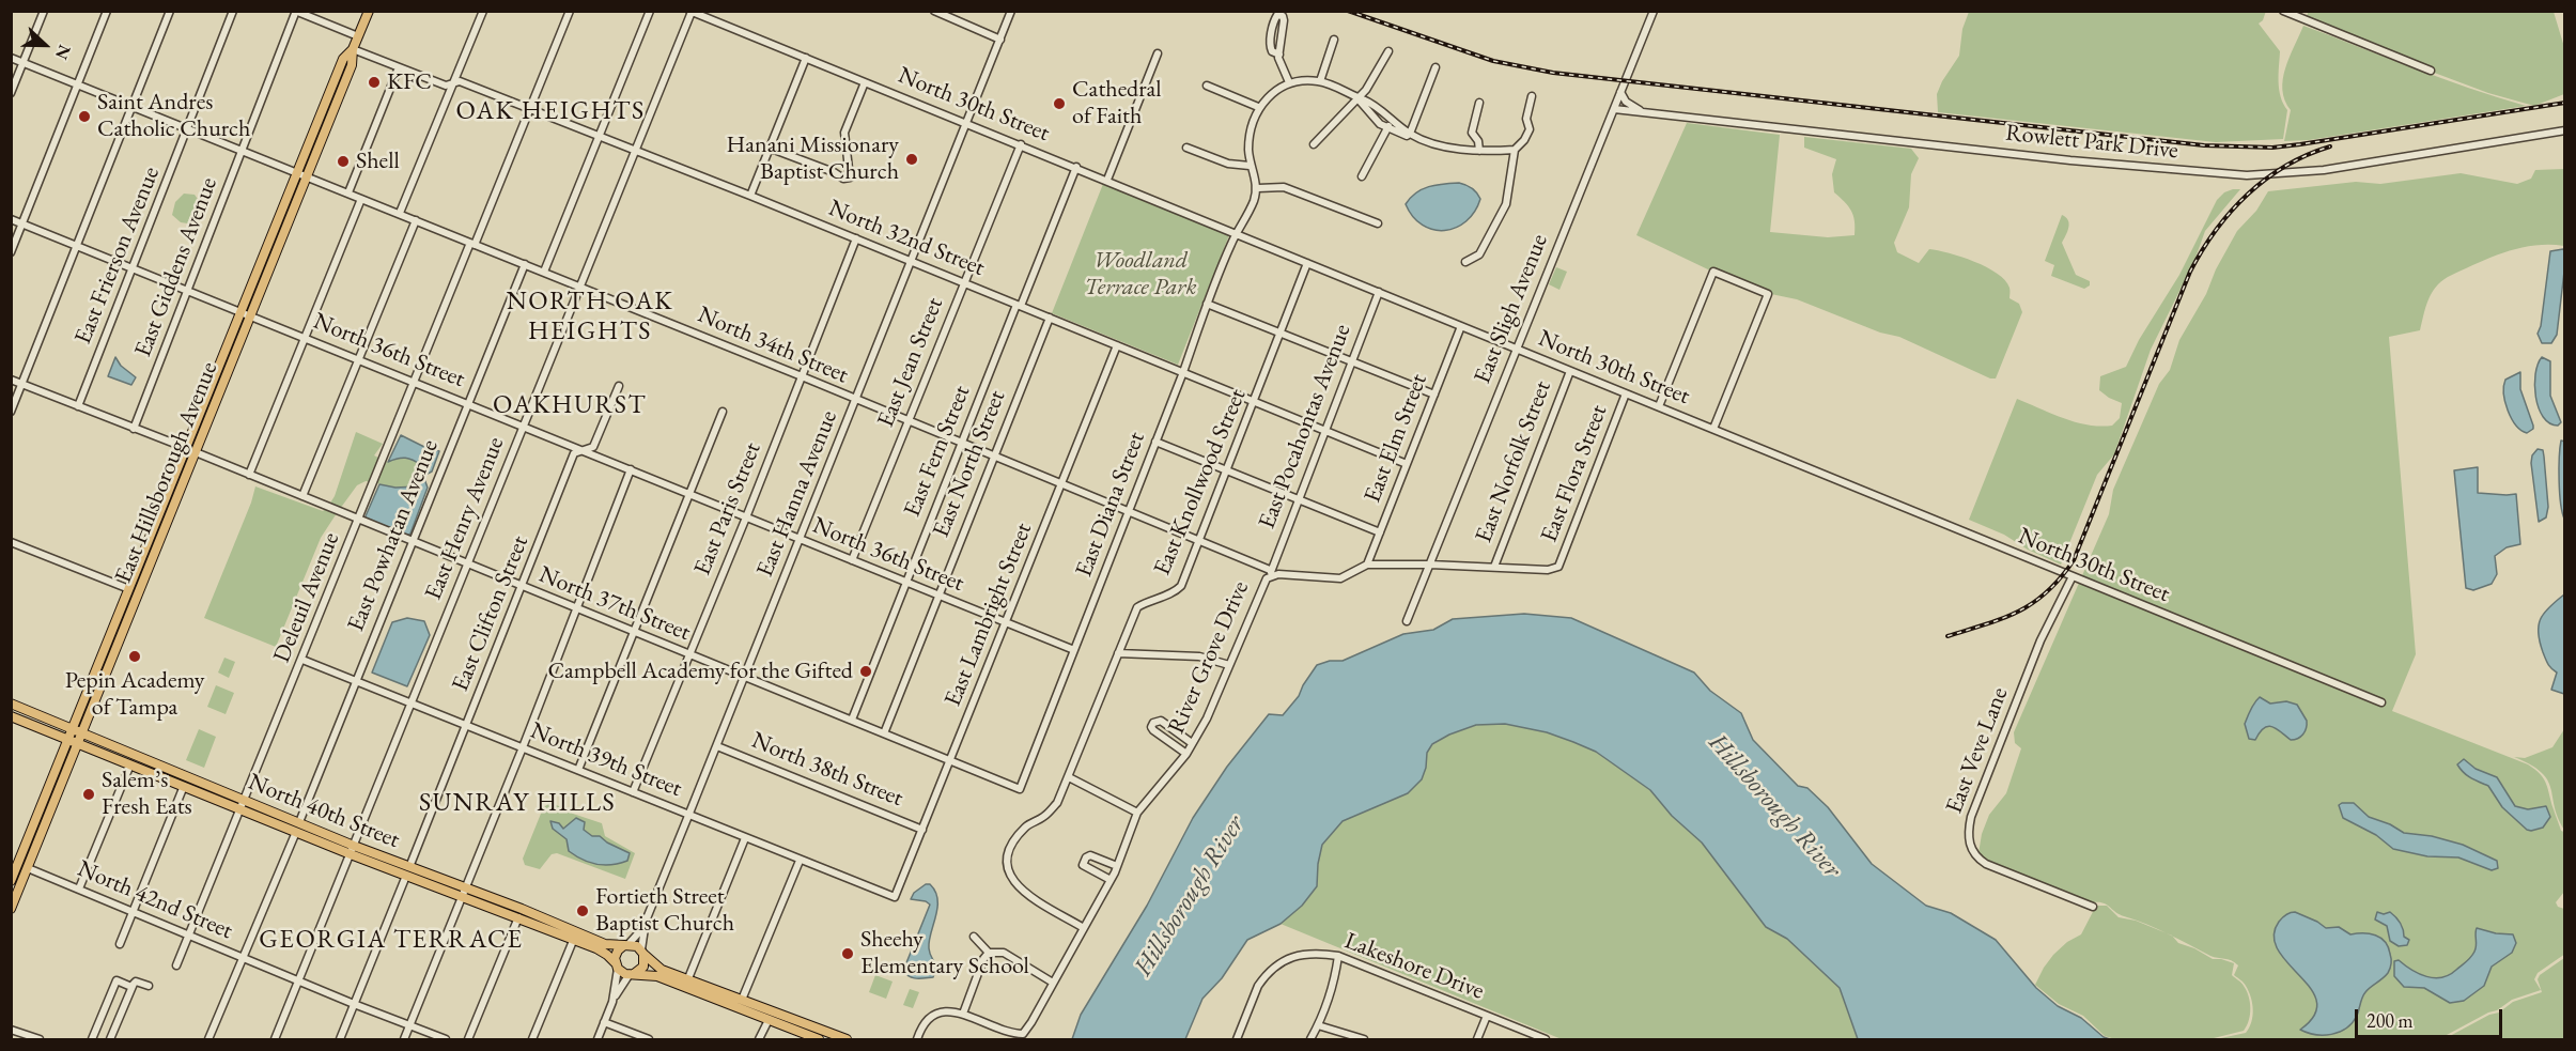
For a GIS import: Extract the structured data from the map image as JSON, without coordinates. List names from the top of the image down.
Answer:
{
  "streets": {
    "main road": ["East Hillsborough Avenue", "North 40th Street"],
    "street": [
      "North 30th Street",
      "Rowlett Park Drive",
      "North 32nd Street",
      "East Frierson Avenue",
      "East Giddens Avenue",
      "East Sligh Avenue",
      "North 34th Street",
      "North 36th Street",
      "East Jean Street",
      "East Pocahontas Avenue",
      "East Elm Street",
      "East Fern Street",
      "East Norfolk Street",
      "East North Street",
      "East Flora Street",
      "East Knollwood Street",
      "East Hanna Avenue",
      "East Diana Street",
      "East Paris Street",
      "East Henry Avenue",
      "East Powhatan Avenue",
      "Deleuil Avenue",
      "North 37th Street",
      "East Clifton Street",
      "East Lambright Street",
      "River Grove Drive",
      "East Veve Lane",
      "North 39th Street",
      "North 38th Street",
      "North 42nd Street",
      "Lakeshore Drive"
    ]
  },
  "crossings": [
    ["North 30th Street", "East Sligh Avenue"],
    ["North 30th Street", "East Jean Street"],
    ["North 30th Street", "East Pocahontas Avenue"],
    ["North 30th Street", "East Elm Street"],
    ["North 30th Street", "East Fern Street"],
    ["North 30th Street", "East Norfolk Street"],
    ["North 30th Street", "East Flora Street"],
    ["North 30th Street", "East Knollwood Street"],
    ["North 30th Street", "East Hanna Avenue"],
    ["North 30th Street", "East Diana Street"],
    ["North 30th Street", "East Henry Avenue"],
    ["North 30th Street", "East Veve Lane"],
    ["Rowlett Park Drive", "East Sligh Avenue"],
    ["North 32nd Street", "East Jean Street"],
    ["North 32nd Street", "East Pocahontas Avenue"],
    ["North 32nd Street", "East Elm Street"],
    ["North 32nd Street", "East Fern Street"],
    ["North 32nd Street", "East North Street"],
    ["North 32nd Street", "East Hillsborough Avenue"],
    ["North 32nd Street", "East Knollwood Street"],
    ["North 32nd Street", "East Hanna Avenue"],
    ["North 32nd Street", "East Diana Street"],
    ["North 32nd Street", "East Paris Street"],
    ["North 32nd Street", "East Henry Avenue"],
    ["North 32nd Street", "Deleuil Avenue"],
    ["North 32nd Street", "East Lambright Street"],
    ["East Frierson Avenue", "North 34th Street"],
    ["East Frierson Avenue", "North 36th Street"],
    ["East Giddens Avenue", "North 34th Street"],
    ["East Giddens Avenue", "North 36th Street"],
    ["East Sligh Avenue", "River Grove Drive"],
    ["North 34th Street", "East Jean Street"],
    ["North 34th Street", "East Pocahontas Avenue"],
    ["North 34th Street", "East Fern Street"],
    ["North 34th Street", "East North Street"],
    ["North 34th Street", "East Hillsborough Avenue"],
    ["North 34th Street", "East Knollwood Street"],
    ["North 34th Street", "East Hanna Avenue"],
    ["North 34th Street", "East Diana Street"],
    ["North 34th Street", "East Paris Street"],
    ["North 34th Street", "East Henry Avenue"],
    ["North 34th Street", "East Powhatan Avenue"],
    ["North 34th Street", "Deleuil Avenue"],
    ["North 34th Street", "East Lambright Street"],
    ["North 34th Street", "River Grove Drive"],
    ["North 36th Street", "East Jean Street"],
    ["North 36th Street", "East Fern Street"],
    ["North 36th Street", "East North Street"],
    ["North 36th Street", "East Hillsborough Avenue"],
    ["North 36th Street", "East Hanna Avenue"],
    ["North 36th Street", "East Diana Street"],
    ["North 36th Street", "East Paris Street"],
    ["North 36th Street", "East Henry Avenue"],
    ["North 36th Street", "East Powhatan Avenue"],
    ["North 36th Street", "Deleuil Avenue"],
    ["North 36th Street", "East Clifton Street"],
    ["North 36th Street", "East Lambright Street"],
    ["East Pocahontas Avenue", "River Grove Drive"],
    ["East Elm Street", "River Grove Drive"],
    ["East Fern Street", "North 37th Street"],
    ["East Norfolk Street", "River Grove Drive"],
    ["East North Street", "North 37th Street"],
    ["East Hillsborough Avenue", "North 37th Street"],
    ["East Hillsborough Avenue", "North 40th Street"],
    ["East Hillsborough Avenue", "North 42nd Street"],
    ["East Flora Street", "River Grove Drive"],
    ["East Knollwood Street", "River Grove Drive"],
    ["East Hanna Avenue", "North 37th Street"],
    ["East Hanna Avenue", "North 39th Street"],
    ["East Hanna Avenue", "North 38th Street"],
    ["East Hanna Avenue", "North 40th Street"],
    ["East Diana Street", "North 37th Street"],
    ["East Paris Street", "North 37th Street"],
    ["East Paris Street", "North 39th Street"],
    ["East Henry Avenue", "North 37th Street"],
    ["East Henry Avenue", "North 39th Street"],
    ["East Henry Avenue", "North 40th Street"],
    ["East Henry Avenue", "North 42nd Street"],
    ["East Powhatan Avenue", "North 37th Street"],
    ["East Powhatan Avenue", "North 39th Street"],
    ["East Powhatan Avenue", "North 40th Street"],
    ["Deleuil Avenue", "North 37th Street"],
    ["Deleuil Avenue", "North 39th Street"],
    ["Deleuil Avenue", "North 40th Street"],
    ["Deleuil Avenue", "North 42nd Street"],
    ["North 37th Street", "East Clifton Street"],
    ["North 37th Street", "East Lambright Street"],
    ["East Clifton Street", "North 39th Street"],
    ["East Clifton Street", "North 40th Street"],
    ["East Clifton Street", "North 42nd Street"],
    ["East Lambright Street", "North 39th Street"],
    ["East Lambright Street", "North 38th Street"]
  ],
  "districts": [
    "OAK HEIGHTS",
    "NORTH OAK HEIGHTS",
    "OAKHURST",
    "SUNRAY HILLS",
    "GEORGIA TERRACE"
  ],
  "water": ["Hillsborough River"],
  "parks": ["Woodland Terrace Park"],
  "places": [
    "KFC",
    "Cathedral of Faith",
    "Saint Andres Catholic Church",
    "Hanani Missionary Baptist Church",
    "Shell",
    "Pepin Academy of Tampa",
    "Campbell Academy for the Gifted",
    "Salem’s Fresh Eats",
    "Fortieth Street Baptist Church",
    "Sheehy Elementary School"
  ],
  "scale_bar": "200 m",
  "north": "right"
}
